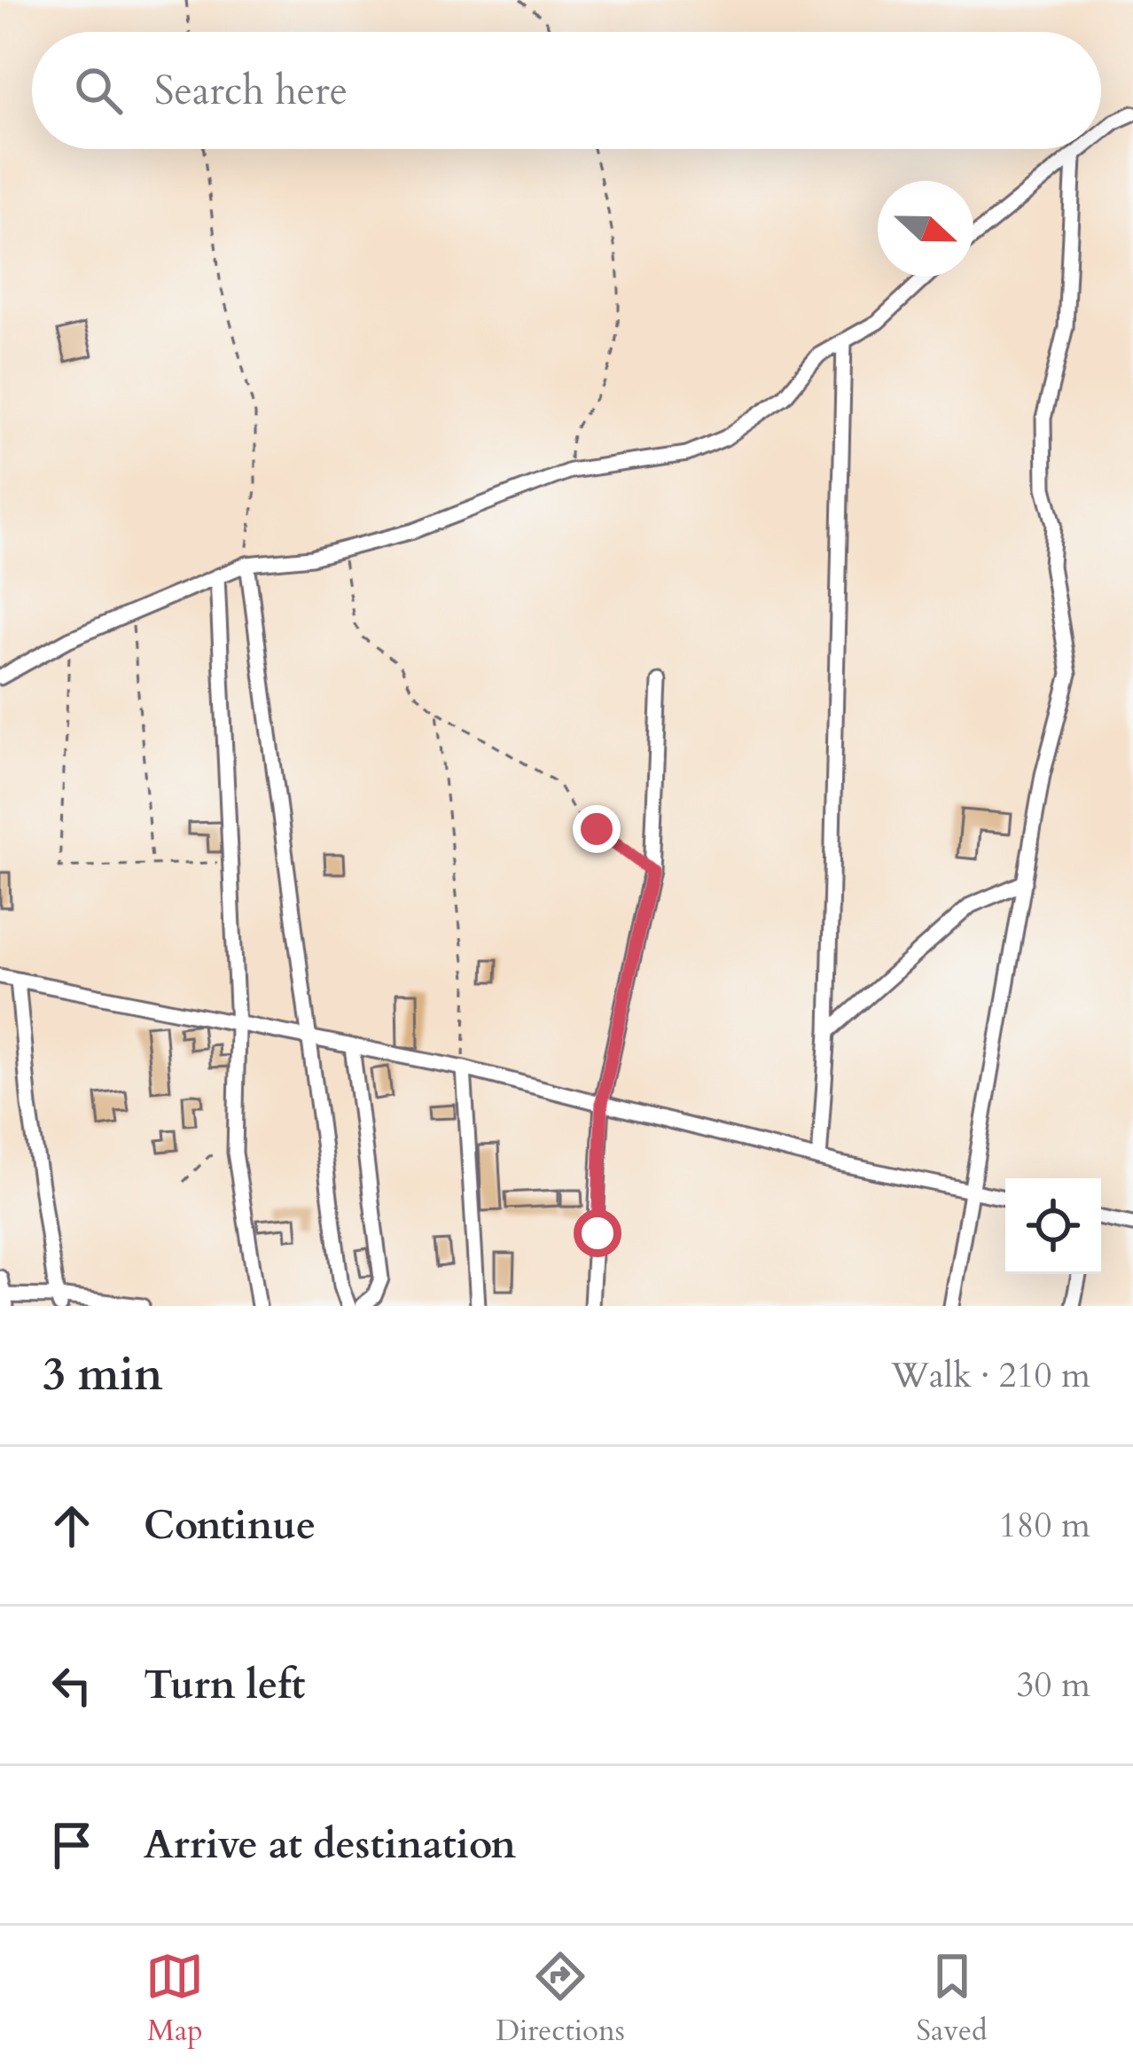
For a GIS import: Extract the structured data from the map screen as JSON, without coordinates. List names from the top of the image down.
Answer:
{
  "north": "right",
  "page": {
    "search": "Search here",
    "heading": ["3 min", "Walk · 210 m"],
    "list": [
      ["Continue", "180 m"],
      ["Turn left", "30 m"],
      "Arrive at destination"
    ],
    "nav": ["Map", "Directions", "Saved"]
  }
}
